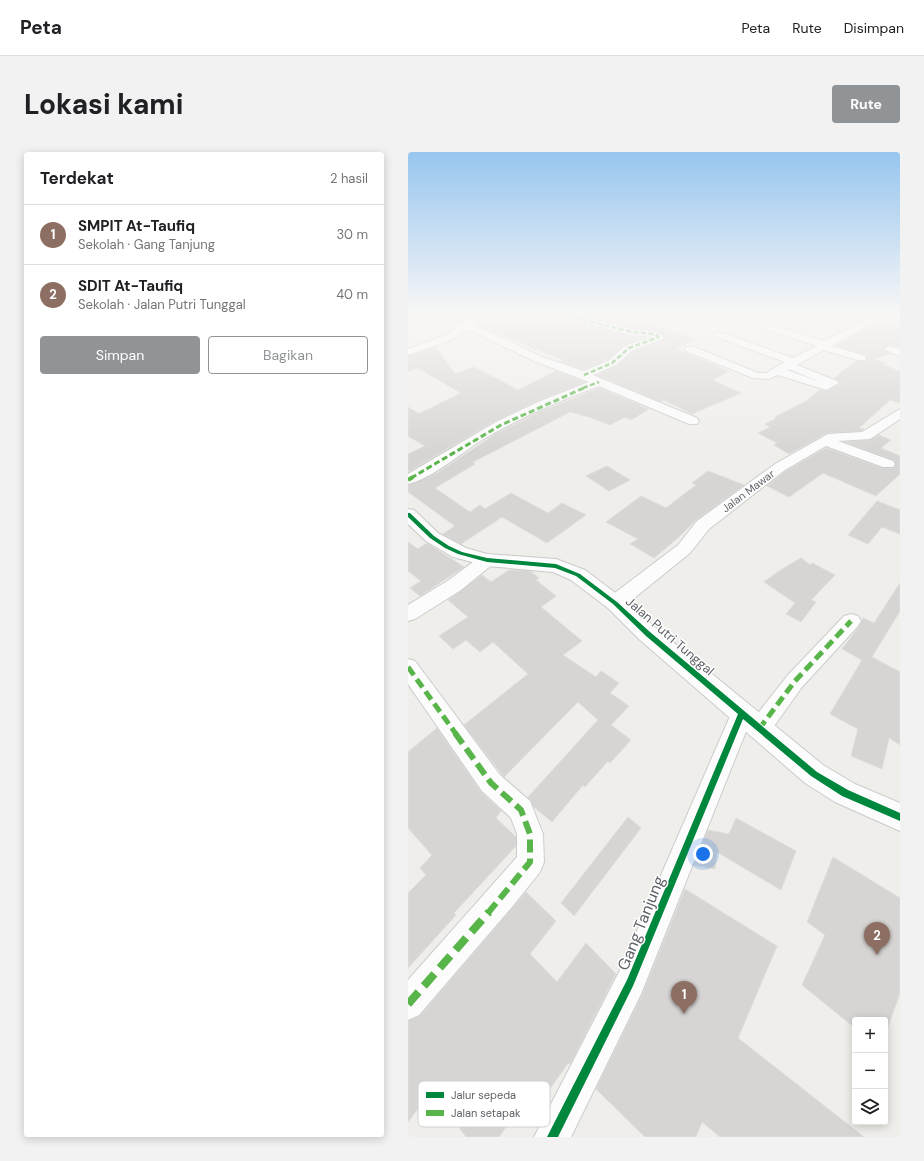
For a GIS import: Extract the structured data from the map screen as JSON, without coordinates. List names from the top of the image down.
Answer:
{
  "streets": {
    "street": ["Jalan Mawar", "Jalan Putri Tunggal", "Gang Tanjung"]
  },
  "crossings": [
    ["Jalan Mawar", "Jalan Putri Tunggal"],
    ["Jalan Putri Tunggal", "Gang Tanjung"]
  ],
  "legend": ["Jalur sepeda", "Jalan setapak"],
  "page": {
    "header": "Peta",
    "nav": ["Peta", "Rute", "Disimpan"],
    "buttons": [
      "Rute",
      ["Simpan", "Bagikan"]
    ],
    "title": "Lokasi kami",
    "heading": ["Terdekat", "2 hasil"],
    "list": [
      {
        "mark": "1",
        "name": "SMPIT At-Taufiq",
        "note": "Sekolah · Gang Tanjung",
        "value": "30 m"
      },
      {
        "mark": "2",
        "name": "SDIT At-Taufiq",
        "note": "Sekolah · Jalan Putri Tunggal",
        "value": "40 m"
      }
    ],
    "pins": ["2", "1"],
    "map_buttons": ["+", "−"]
  }
}
